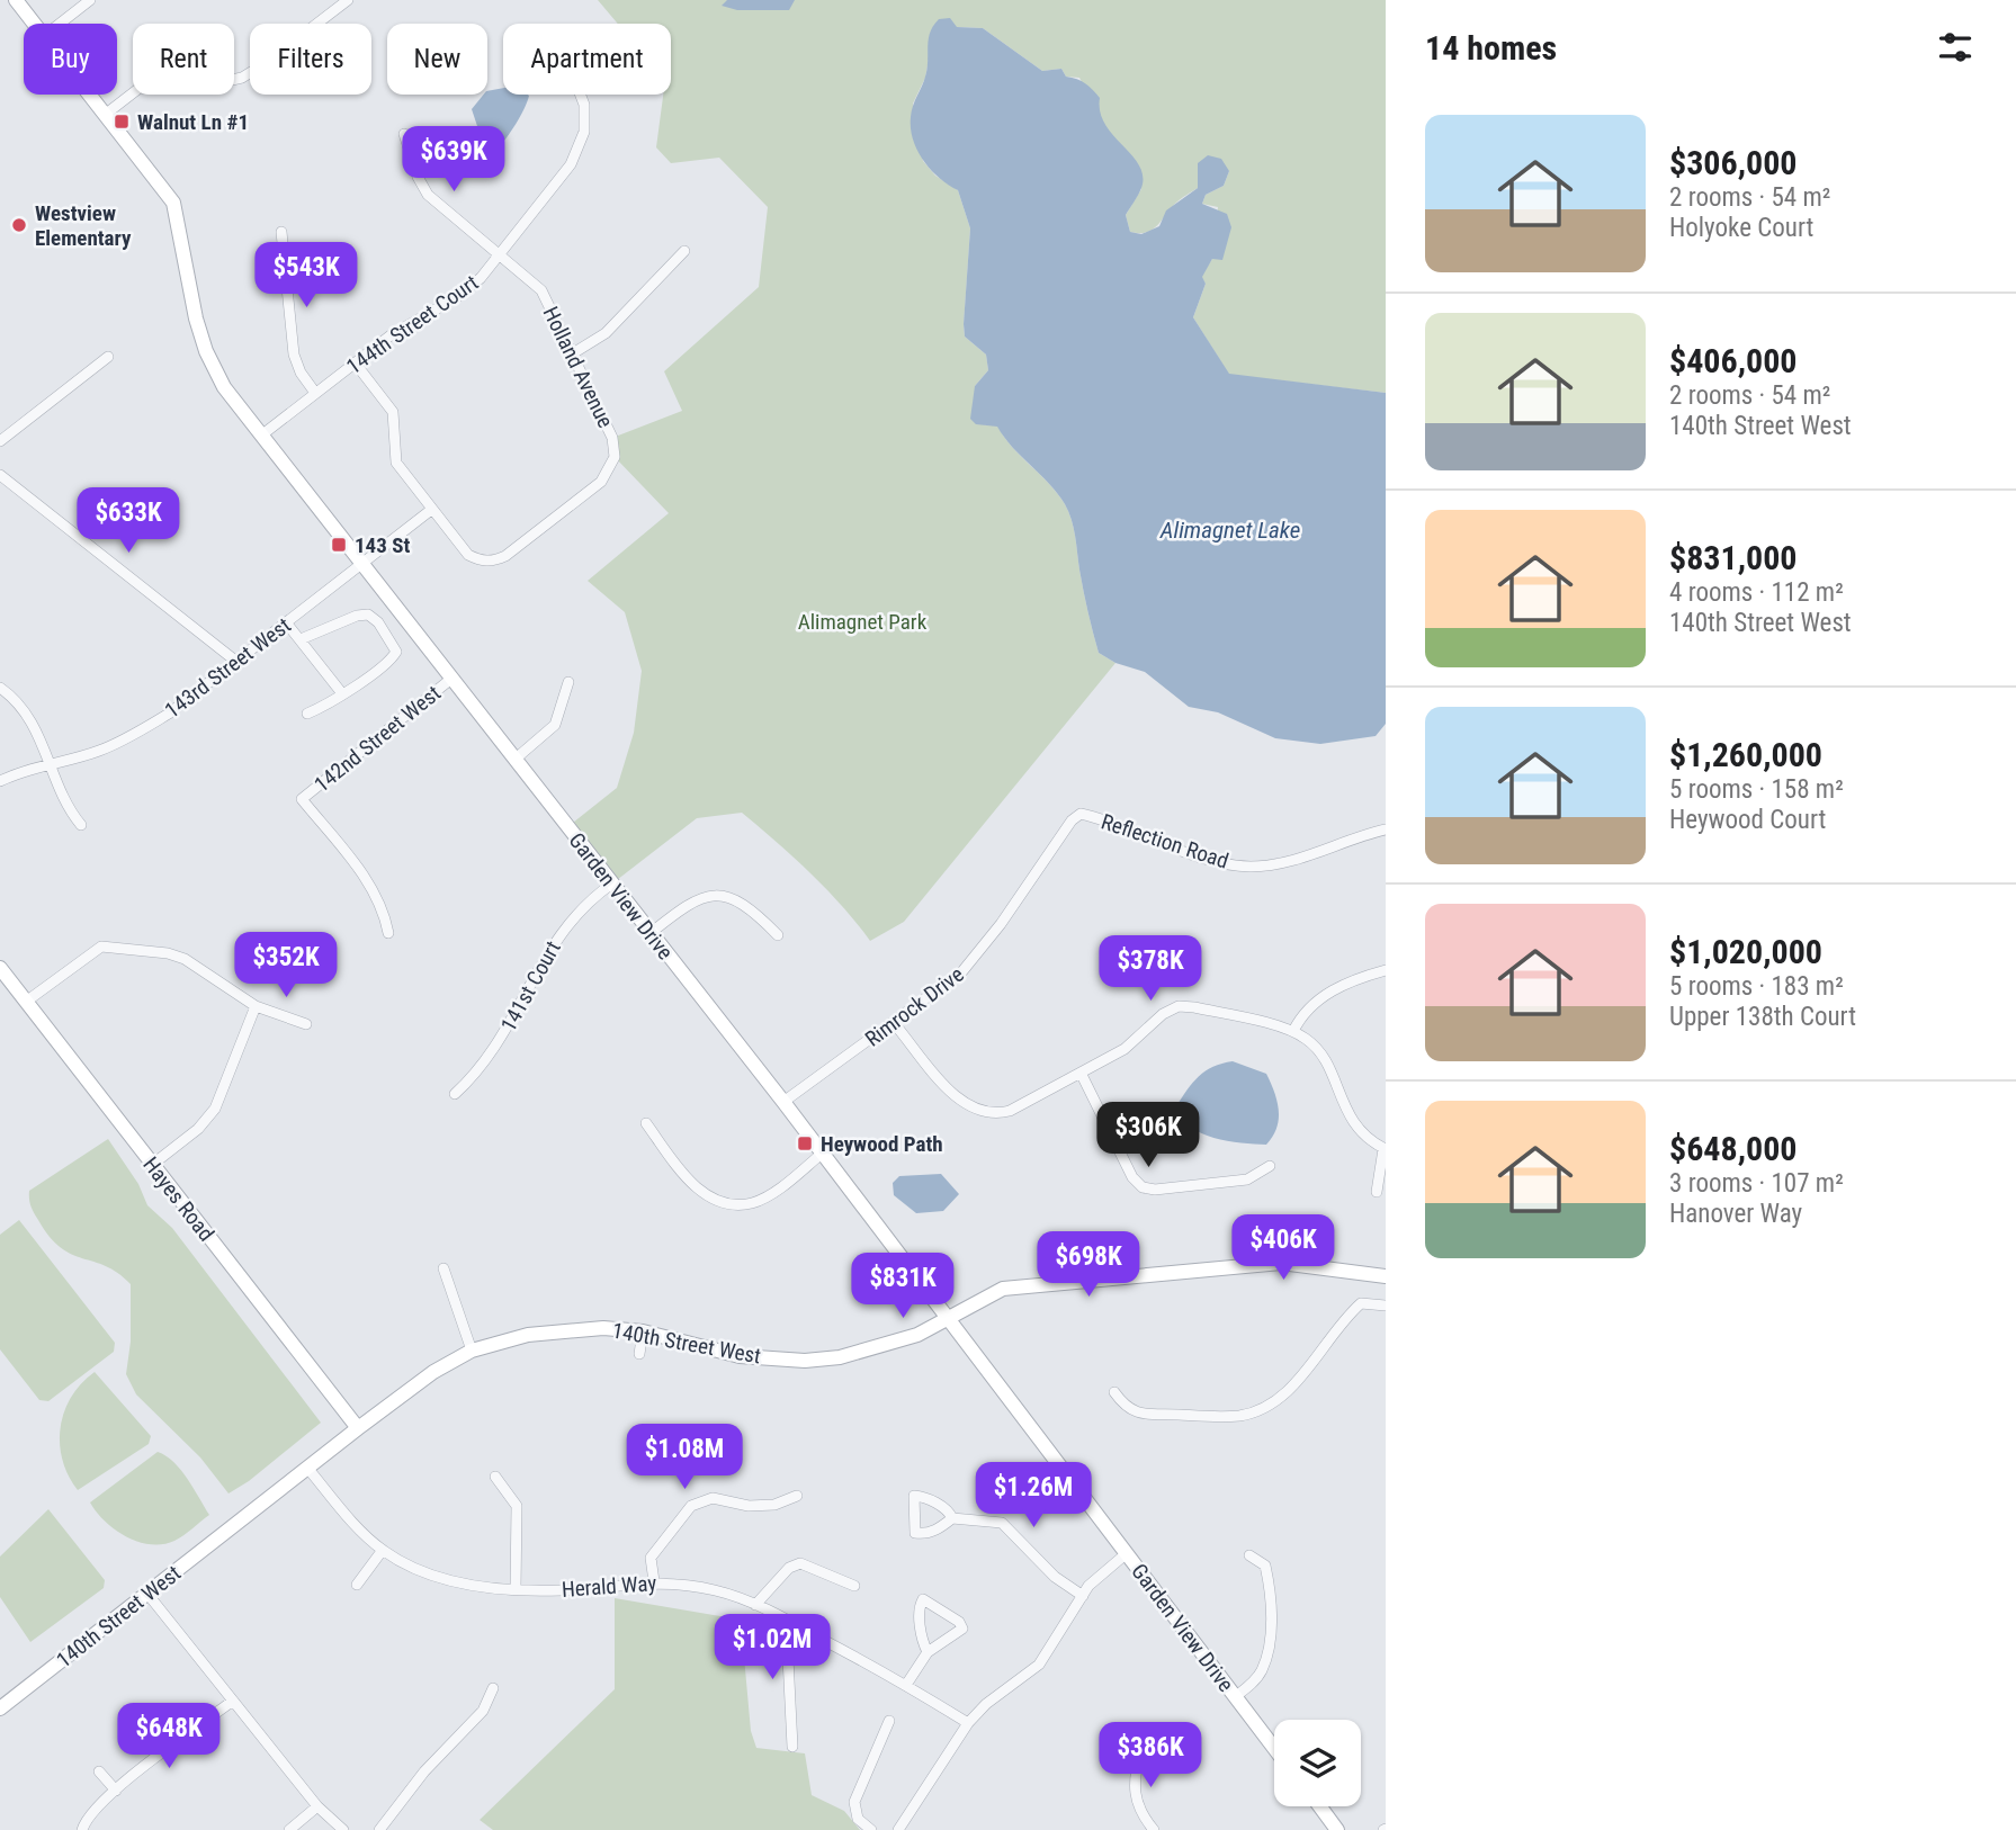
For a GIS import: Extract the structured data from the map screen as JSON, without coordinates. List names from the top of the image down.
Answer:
{
  "streets": {
    "street": [
      "144th Street Court",
      "Holland Avenue",
      "143rd Street West",
      "142nd Street West",
      "Reflection Road",
      "Garden View Drive",
      "141st Court",
      "Rimrock Drive",
      "Hayes Road",
      "140th Street West",
      "Herald Way"
    ]
  },
  "crossings": [
    ["144th Street Court", "Holland Avenue"],
    ["144th Street Court", "Garden View Drive"],
    ["Holland Avenue", "143rd Street West"],
    ["143rd Street West", "Garden View Drive"],
    ["142nd Street West", "Garden View Drive"],
    ["Reflection Road", "Rimrock Drive"],
    ["Garden View Drive", "141st Court"],
    ["Garden View Drive", "Rimrock Drive"],
    ["Garden View Drive", "140th Street West"],
    ["Hayes Road", "140th Street West"],
    ["140th Street West", "Herald Way"]
  ],
  "water": ["Alimagnet Lake"],
  "parks": ["Alimagnet Park"],
  "places": {
    "transit": ["Walnut Ln #1", "143 St", "Heywood Path"],
    "other": ["Westview Elementary"]
  },
  "page": {
    "heading": "14 homes",
    "chip": [
      "Buy",
      "Rent",
      "Filters",
      "New",
      "Apartment"
    ],
    "list": [
      {
        "name": "$306,000",
        "note": "2 rooms · 54 m² · Holyoke Court"
      },
      {
        "name": "$406,000",
        "note": "2 rooms · 54 m² · 140th Street West"
      },
      {
        "name": "$831,000",
        "note": "4 rooms · 112 m² · 140th Street West"
      },
      {
        "name": "$1,260,000",
        "note": "5 rooms · 158 m² · Heywood Court"
      },
      {
        "name": "$1,020,000",
        "note": "5 rooms · 183 m² · Upper 138th Court"
      },
      {
        "name": "$648,000",
        "note": "3 rooms · 107 m² · Hanover Way"
      }
    ],
    "price": [
      "$639K",
      "$543K",
      "$633K",
      "$352K",
      "$378K",
      "$306K",
      "$406K",
      "$698K",
      "$831K",
      "$1.08M",
      "$1.26M",
      "$1.02M",
      "$648K",
      "$386K"
    ]
  }
}
